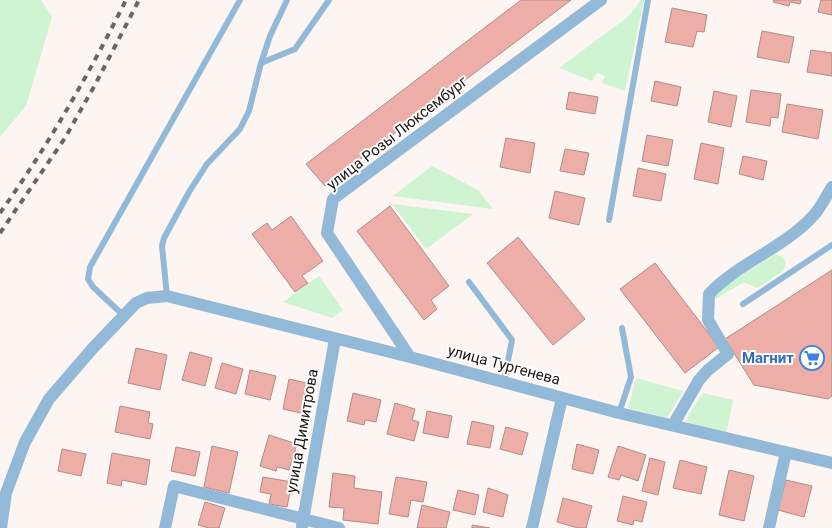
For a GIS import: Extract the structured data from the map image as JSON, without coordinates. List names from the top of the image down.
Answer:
{
  "streets": {
    "street": ["улица Розы Люксембург", "улица Тургенева", "улица Димитрова"]
  },
  "crossings": [
    ["улица Розы Люксембург", "улица Тургенева"],
    ["улица Тургенева", "улица Димитрова"]
  ],
  "places": {
    "supermarket": ["Магнит"]
  }
}
